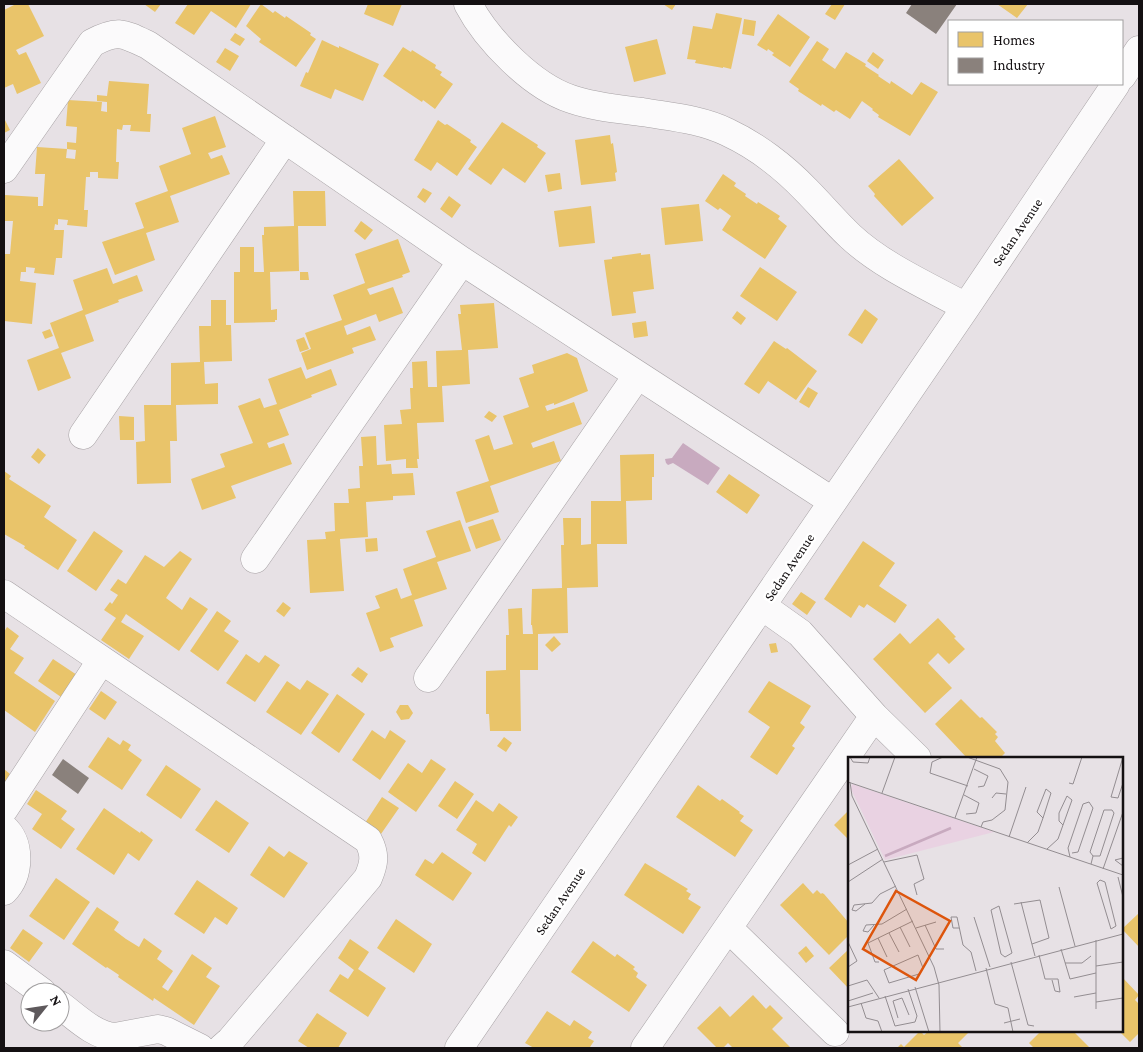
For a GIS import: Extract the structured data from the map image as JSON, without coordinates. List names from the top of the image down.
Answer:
{
  "streets": {
    "street": ["Sedan Avenue"]
  },
  "legend": ["Homes", "Industry"],
  "north": "top right"
}
